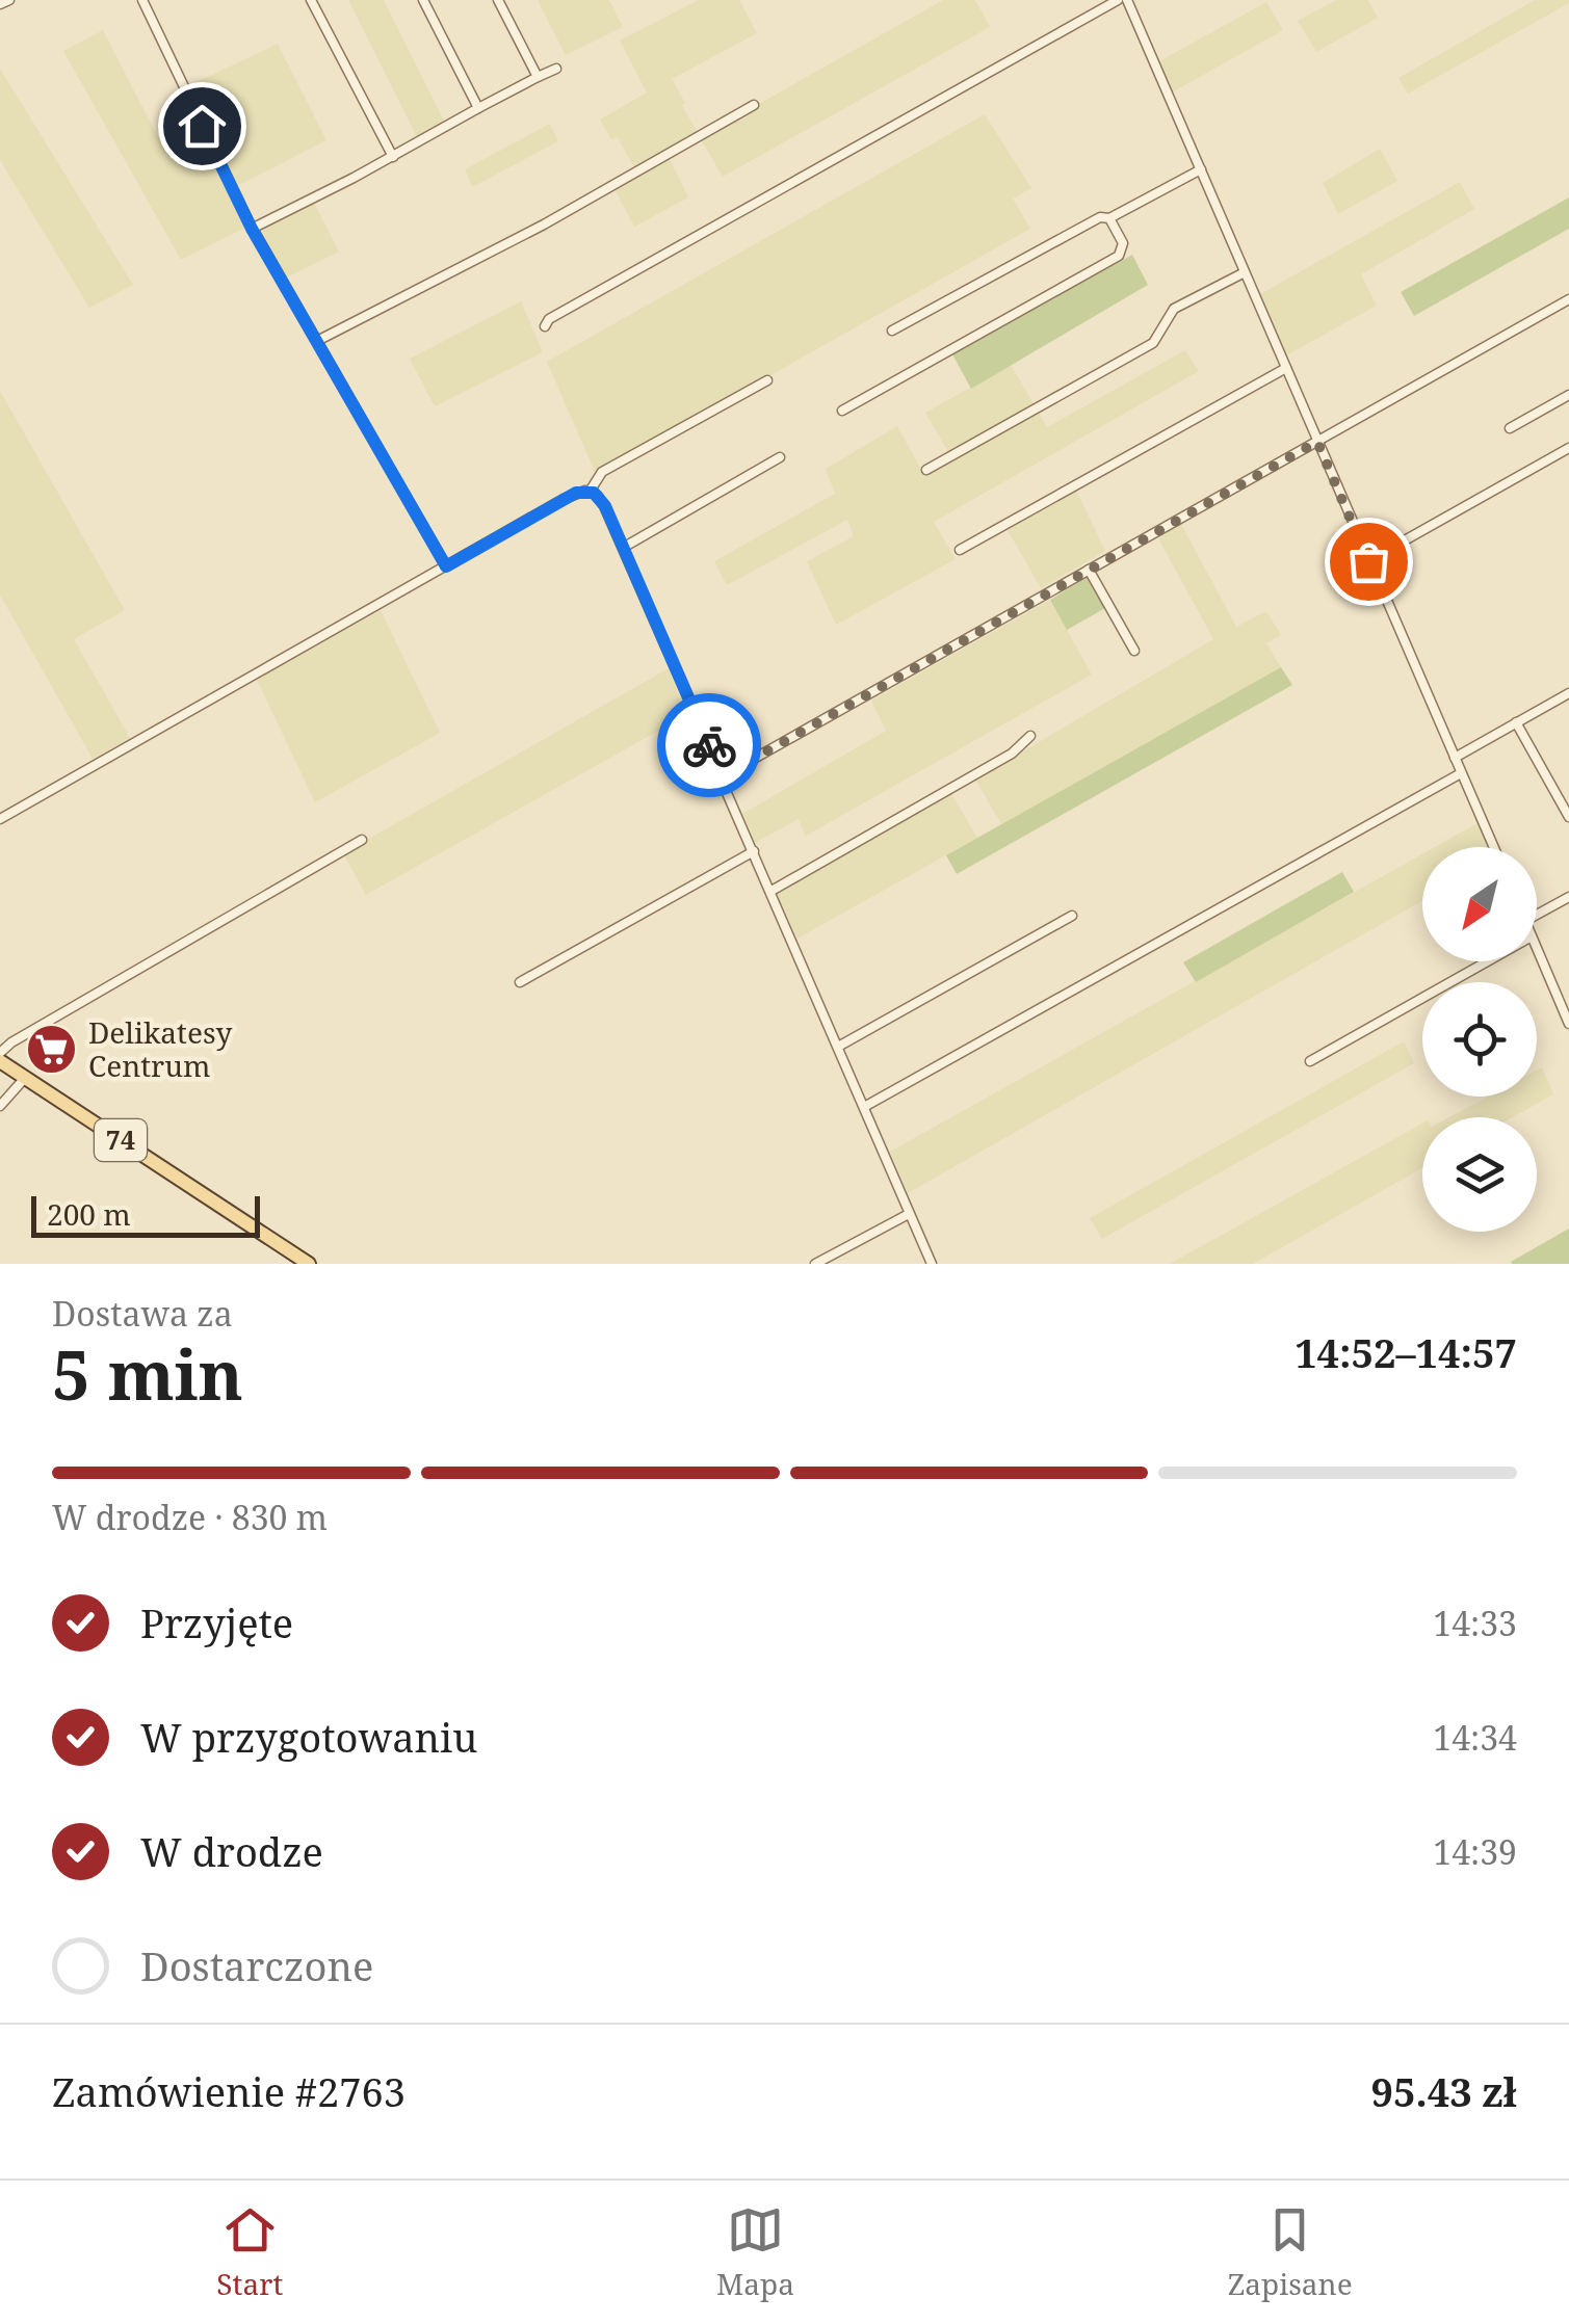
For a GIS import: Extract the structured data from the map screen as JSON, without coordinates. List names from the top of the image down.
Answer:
{
  "streets": {
    "main road": ["74"]
  },
  "places": {
    "supermarket": ["Delikatesy Centrum"]
  },
  "scale_bar": "200 m",
  "north": "bottom left",
  "page": {
    "scale": "200 m",
    "heading": ["5 min", "Dostawa za", "14:52–14:57"],
    "panel": ["Zamówienie #2763", "95.43 zł"],
    "bar": "W drodze · 830 m",
    "list": [
      ["Przyjęte", "14:33"],
      ["W przygotowaniu", "14:34"],
      ["W drodze", "14:39"],
      "Dostarczone"
    ],
    "tabs": ["Start", "Mapa", "Zapisane"]
  }
}
